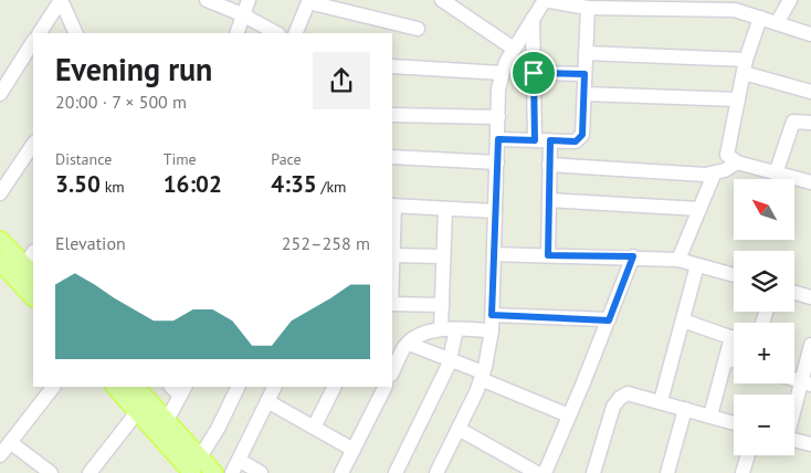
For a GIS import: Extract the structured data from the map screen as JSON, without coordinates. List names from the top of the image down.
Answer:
{
  "north": "top left",
  "page": {
    "heading": ["Evening run", "20:00 · 7 × 500 m"],
    "stats": [
      ["Distance", "3.50 km"],
      ["Time", "16:02"],
      ["Pace", "4:35 /km"]
    ],
    "map_buttons": ["+", "−"],
    "chart": ["Elevation", "252–258 m"]
  }
}
